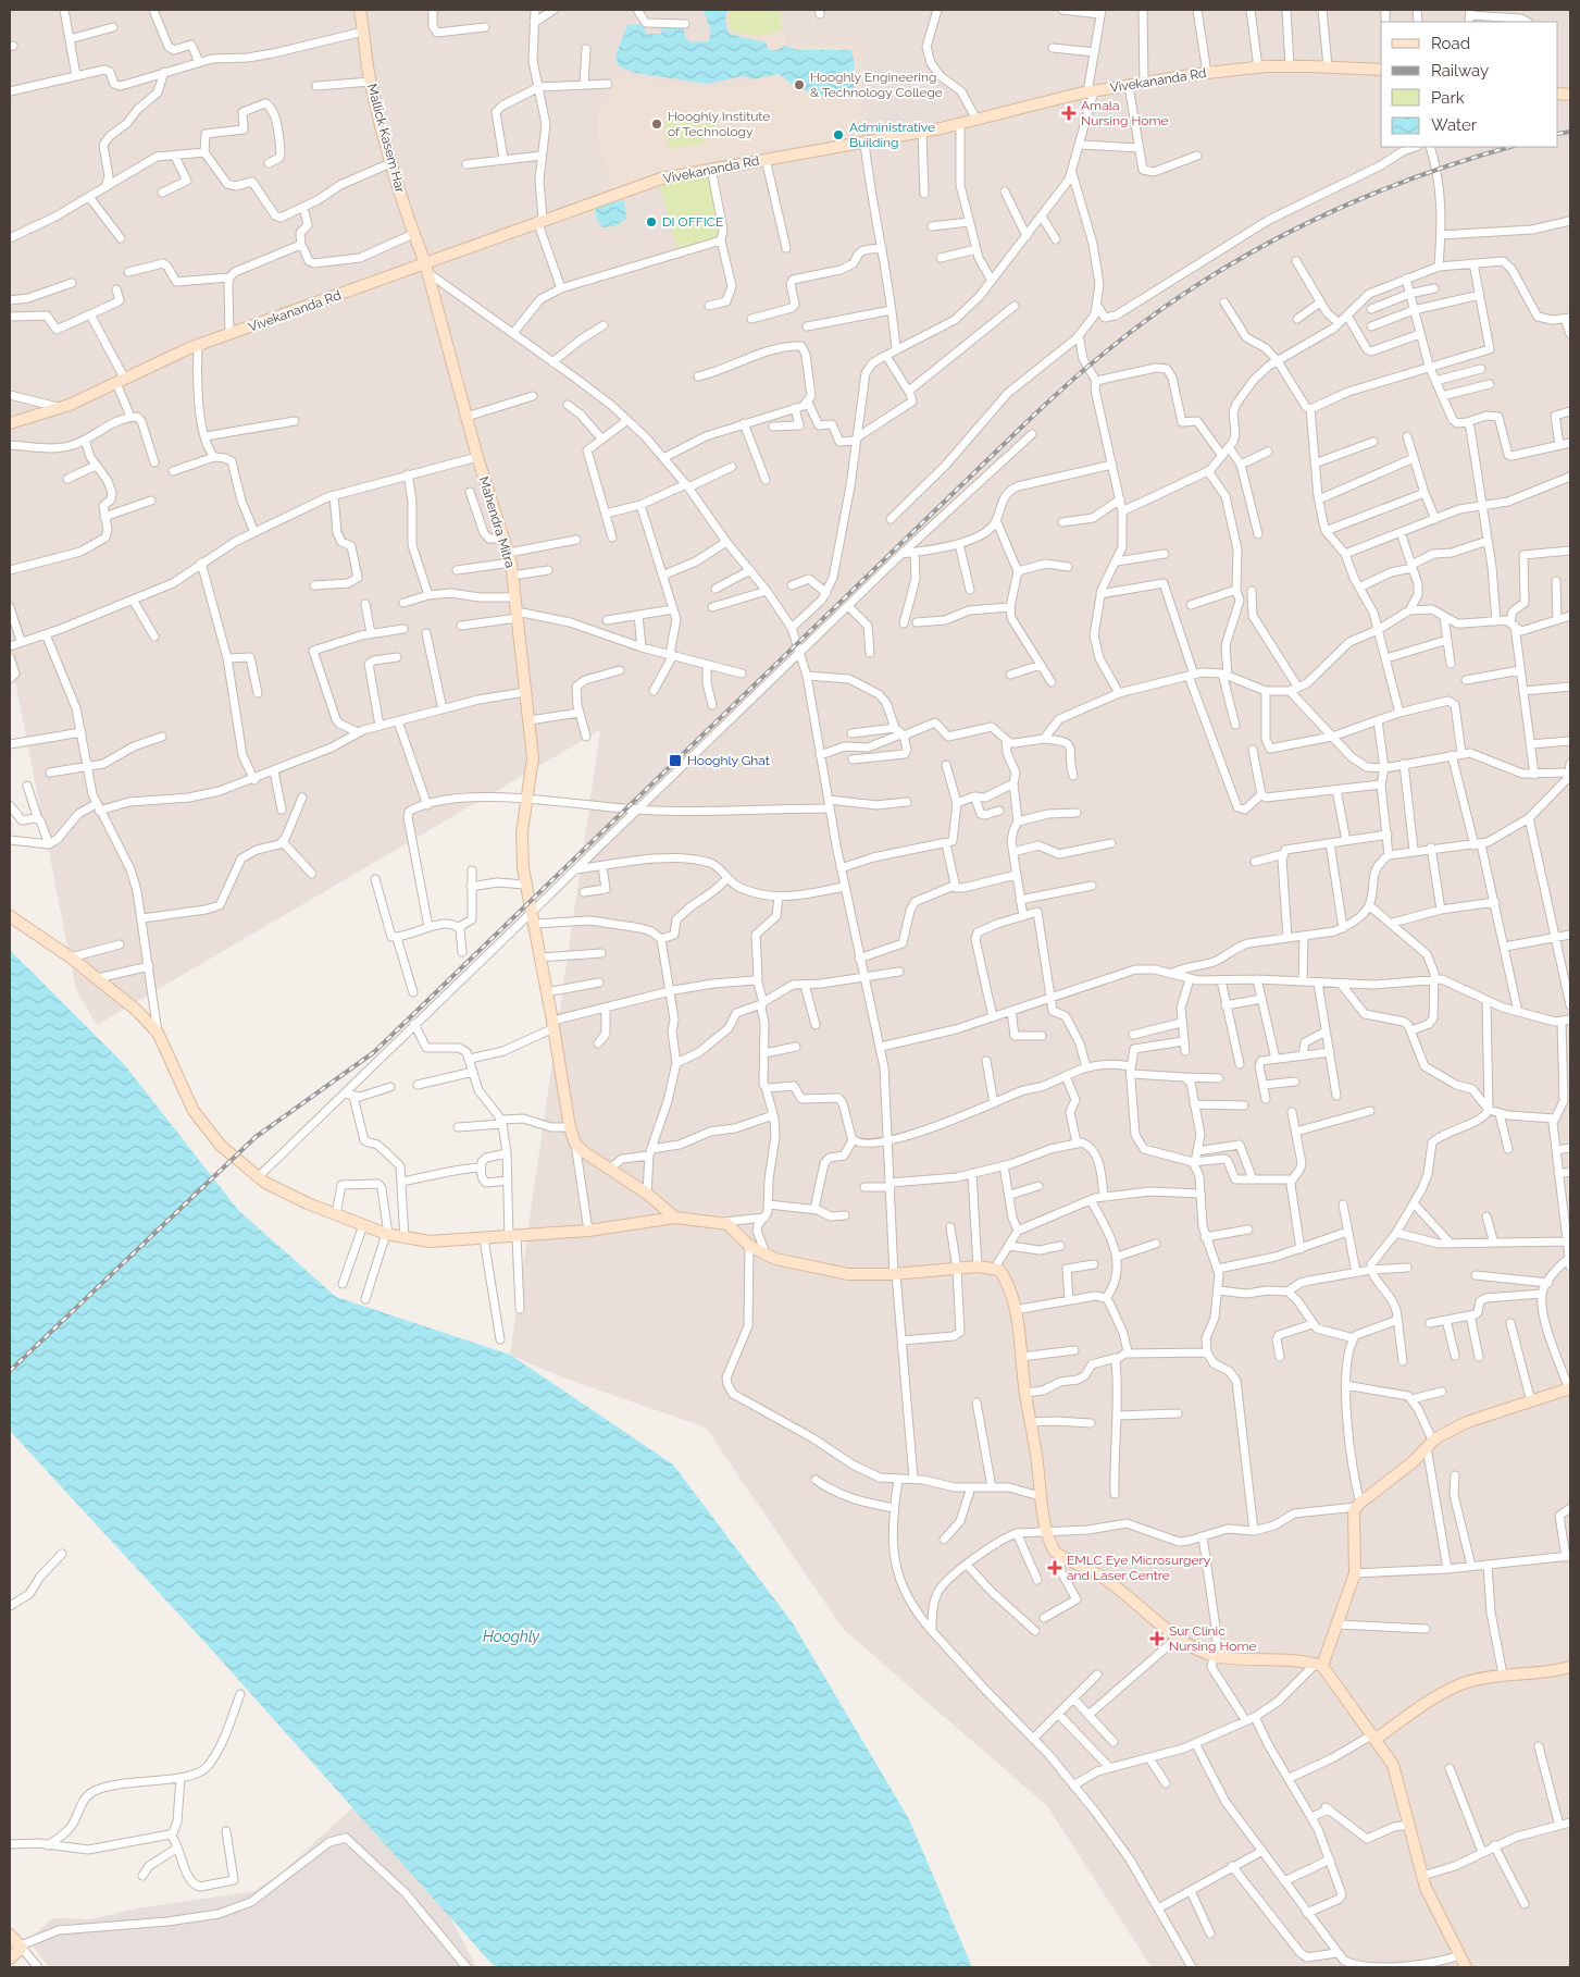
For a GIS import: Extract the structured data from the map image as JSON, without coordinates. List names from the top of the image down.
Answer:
{
  "streets": {
    "street": ["Vivekananda Rd", "Mallick Kasem Har", "Mahendra Mitra"]
  },
  "crossings": [
    ["Vivekananda Rd", "Mahendra Mitra"],
    ["Mallick Kasem Har", "Mahendra Mitra"]
  ],
  "water": ["Hooghly"],
  "places": {
    "other": [
      "Hooghly Engineering & Technology College",
      "Hooghly Institute of Technology",
      "Administrative Building",
      "DI OFFICE"
    ],
    "health": ["Amala Nursing Home", "EMLC Eye Microsurgery and Laser Centre", "Sur Clinic Nursing Home"],
    "transit": ["Hooghly Ghat"]
  },
  "legend": [
    "Road",
    "Railway",
    "Park",
    "Water"
  ]
}
